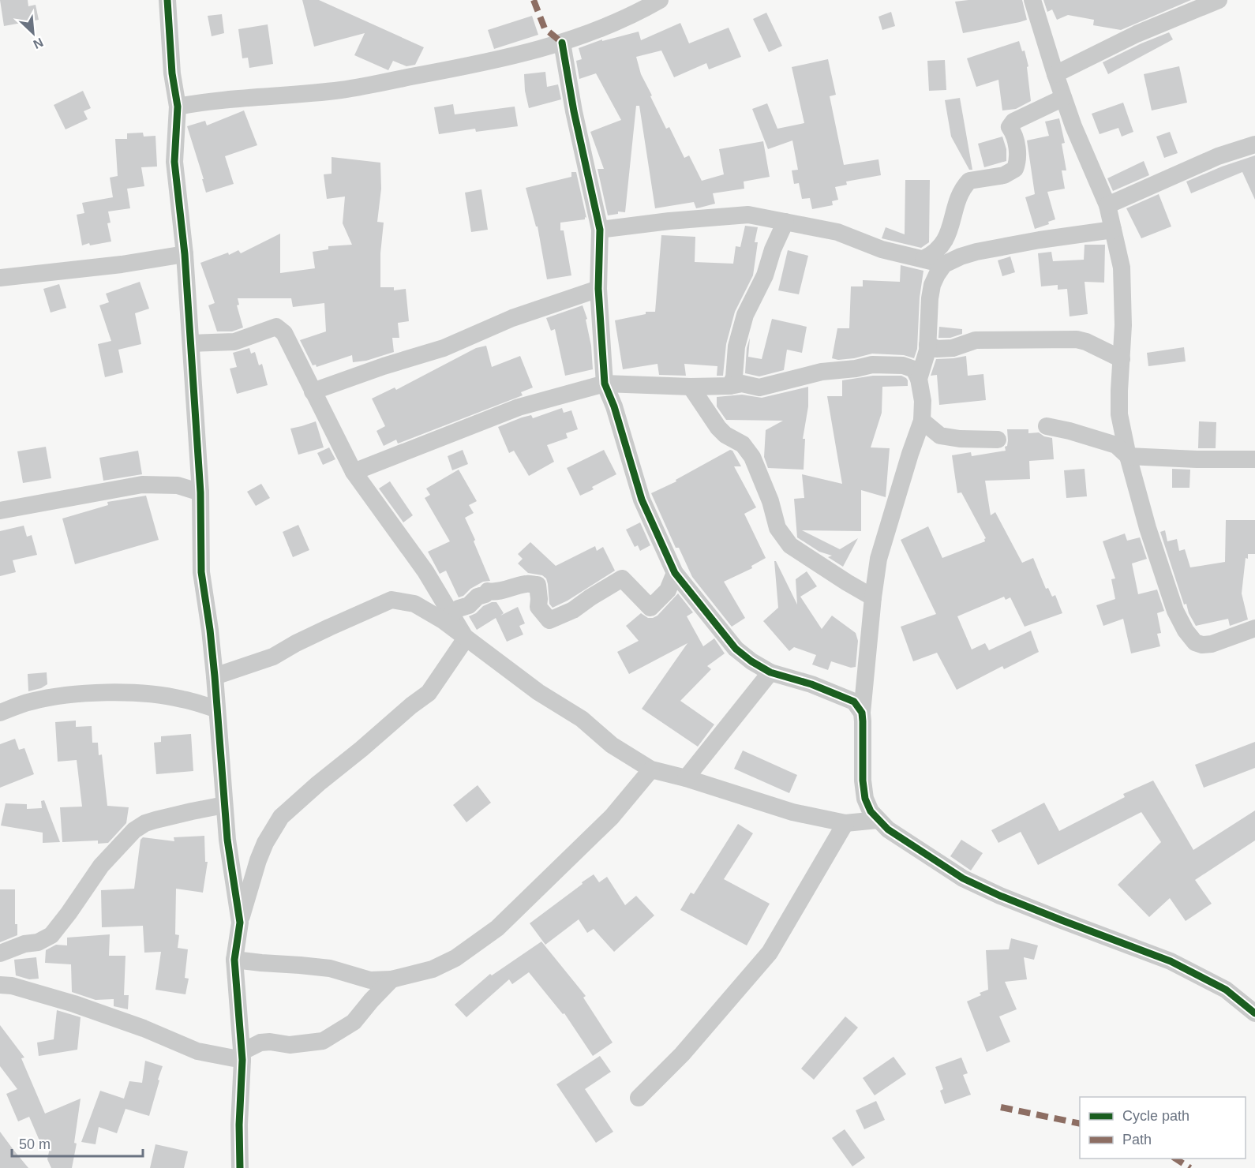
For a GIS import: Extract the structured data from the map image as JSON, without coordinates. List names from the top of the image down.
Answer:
{
  "legend": ["Cycle path", "Path"],
  "scale_bar": "50 m",
  "north": "bottom right"
}
